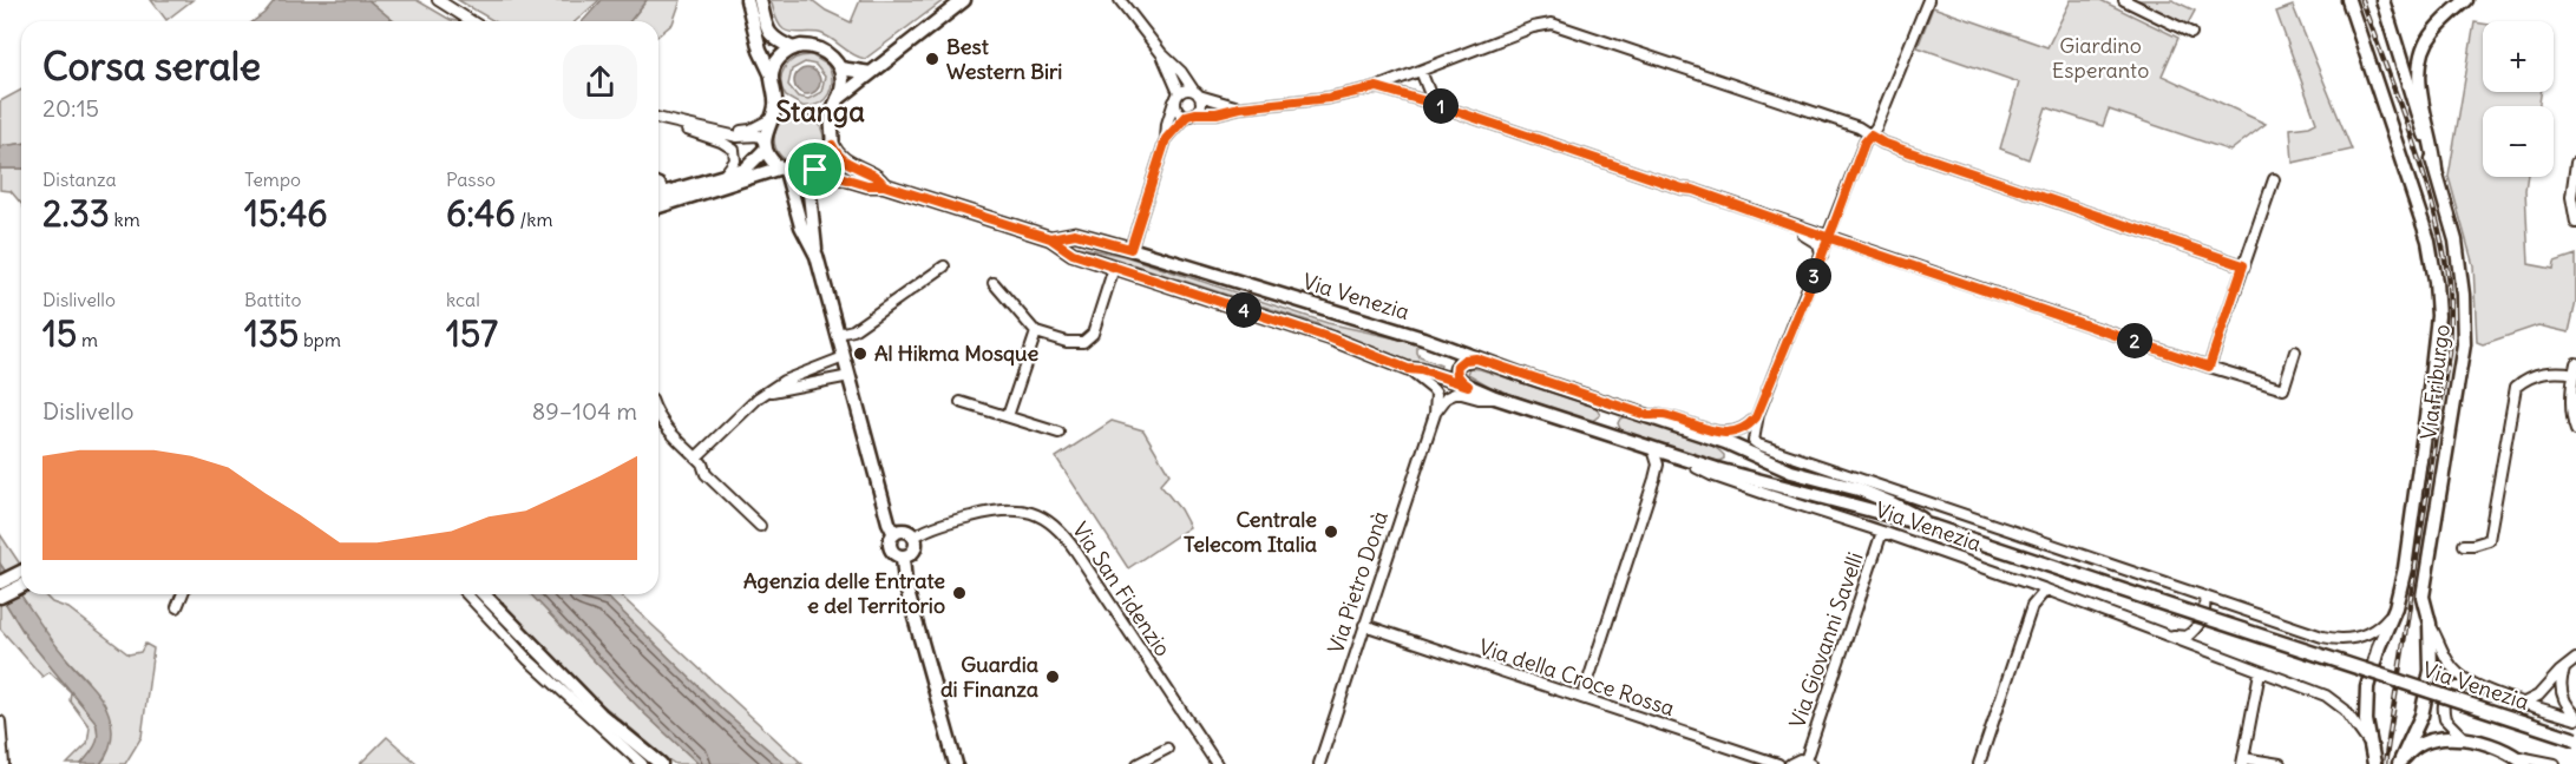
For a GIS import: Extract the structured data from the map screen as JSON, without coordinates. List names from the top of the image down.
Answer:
{
  "streets": {
    "main road": ["Via Venezia", "Via Friburgo"],
    "street": [
      "Via Pietro Donà",
      "Via San Fidenzio",
      "Via Giovanni Savelli",
      "Via della Croce Rossa"
    ]
  },
  "crossings": [
    ["Via Venezia", "Via Friburgo"],
    ["Via Venezia", "Via Giovanni Savelli"],
    ["Via Pietro Donà", "Via della Croce Rossa"]
  ],
  "districts": ["Stanga"],
  "parks": ["Giardino Esperanto"],
  "places": [
    "Best Western Biri",
    "Al Hikma Mosque",
    "Centrale Telecom Italia",
    "Agenzia delle Entrate e del Territorio",
    "Guardia di Finanza"
  ],
  "page": {
    "map_buttons": ["+", "−"],
    "heading": ["Corsa serale", "20:15"],
    "pins": [
      "1",
      "3",
      "4",
      "2"
    ],
    "stats": [
      ["Distanza", "2.33 km"],
      ["Tempo", "15:46"],
      ["Passo", "6:46 /km"],
      ["Dislivello", "15 m"],
      ["Battito", "135 bpm"],
      ["kcal", "157"]
    ],
    "chart": ["Dislivello", "89–104 m"]
  }
}
